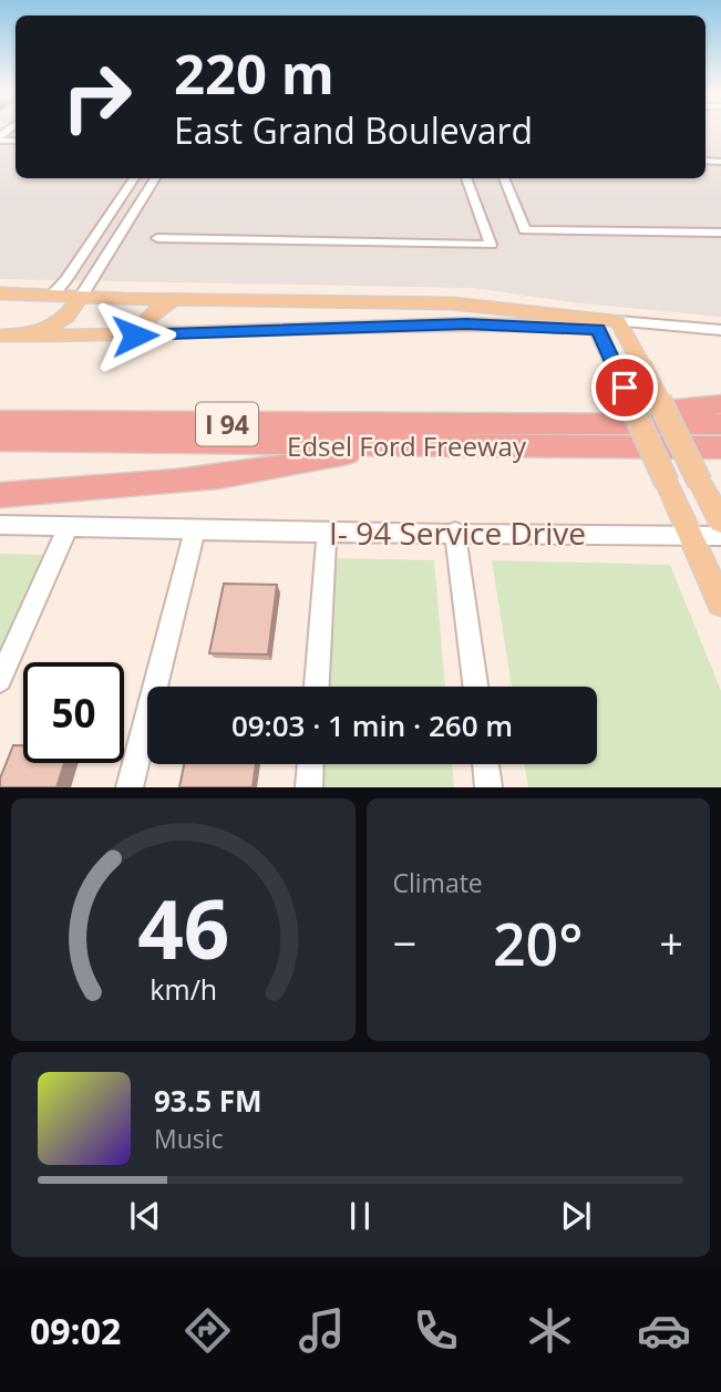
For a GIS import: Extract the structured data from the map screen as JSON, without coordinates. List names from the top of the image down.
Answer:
{
  "streets": {
    "highway": ["I 94", "Edsel Ford Freeway"],
    "street": ["I- 94 Service Drive"]
  },
  "page": {
    "turn": ["220 m", "East Grand Boulevard"],
    "limit": "50",
    "trip": "09:03 · 1 min · 260 m",
    "tile": "Climate",
    "heat": ["−", "20°", "+"],
    "song": ["93.5 FM", "Music"],
    "tabs": "09:02",
    "gauge": ["46", "km/h"]
  }
}
